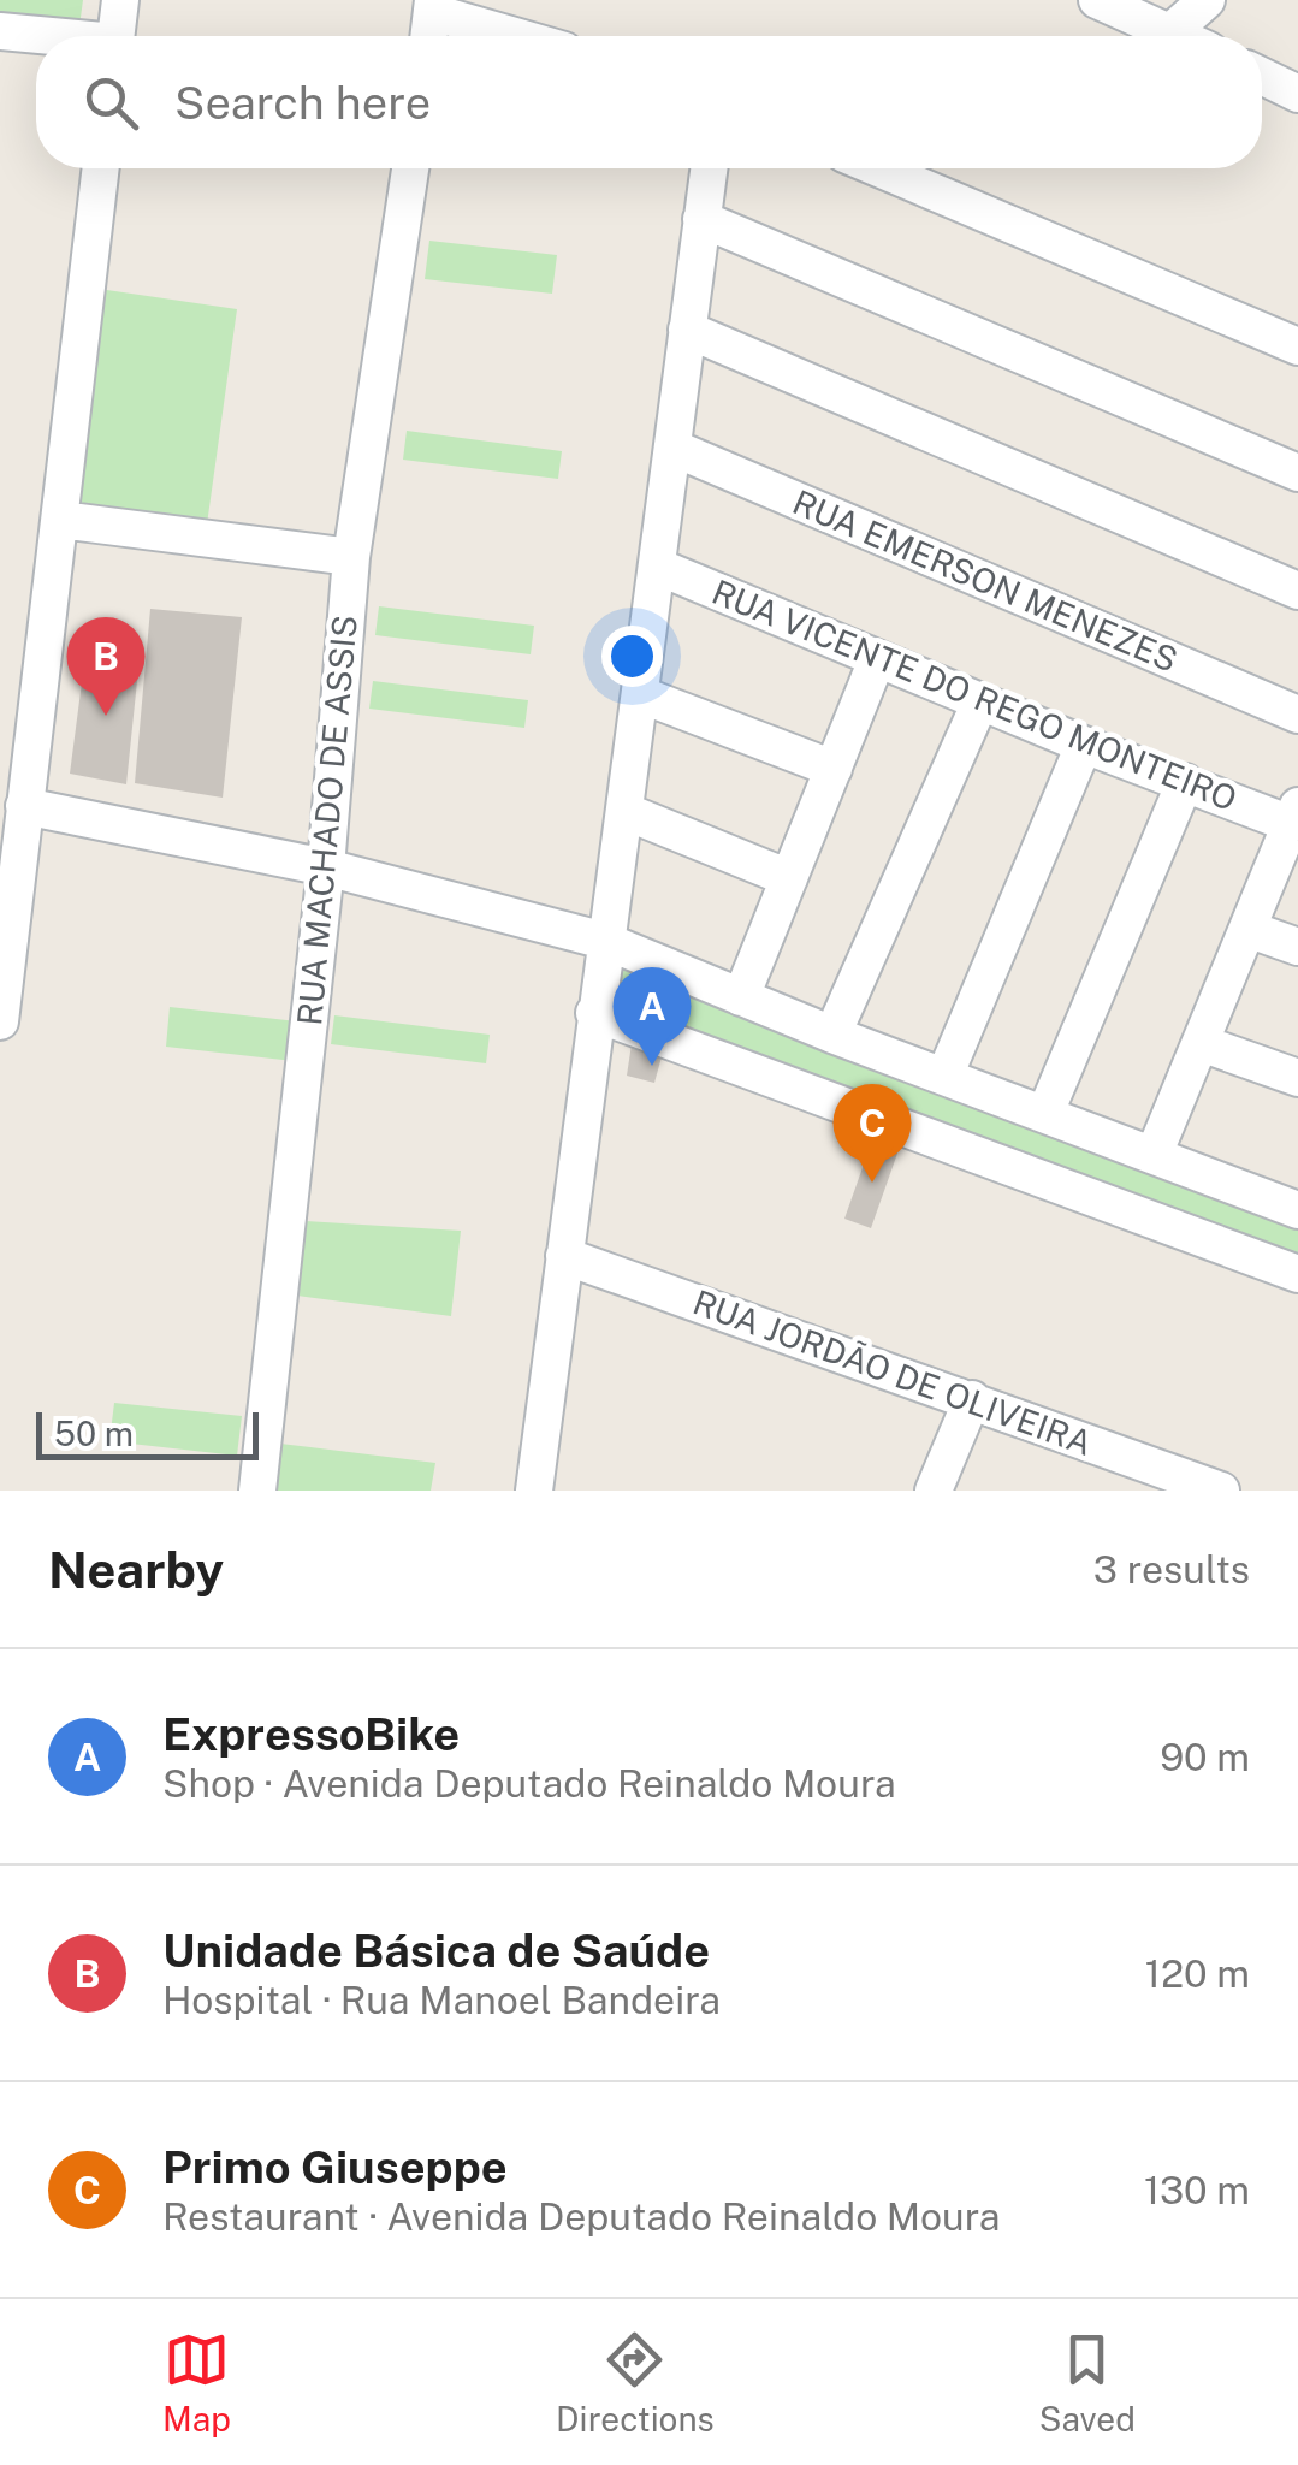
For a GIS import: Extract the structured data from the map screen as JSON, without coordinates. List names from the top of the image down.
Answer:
{
  "streets": {
    "street": [
      "RUA EMERSON MENEZES",
      "RUA VICENTE DO REGO MONTEIRO",
      "RUA MACHADO DE ASSIS",
      "RUA JORDÃO DE OLIVEIRA"
    ]
  },
  "scale_bar": "50 m",
  "page": {
    "search": "Search here",
    "pins": ["B", "A", "C"],
    "scale": "50 m",
    "heading": ["Nearby", "3 results"],
    "list": [
      {
        "mark": "A",
        "name": "ExpressoBike",
        "note": "Shop · Avenida Deputado Reinaldo Moura",
        "value": "90 m"
      },
      {
        "mark": "B",
        "name": "Unidade Básica de Saúde",
        "note": "Hospital · Rua Manoel Bandeira",
        "value": "120 m"
      },
      {
        "mark": "C",
        "name": "Primo Giuseppe",
        "note": "Restaurant · Avenida Deputado Reinaldo Moura",
        "value": "130 m"
      }
    ],
    "nav": ["Map", "Directions", "Saved"]
  }
}
